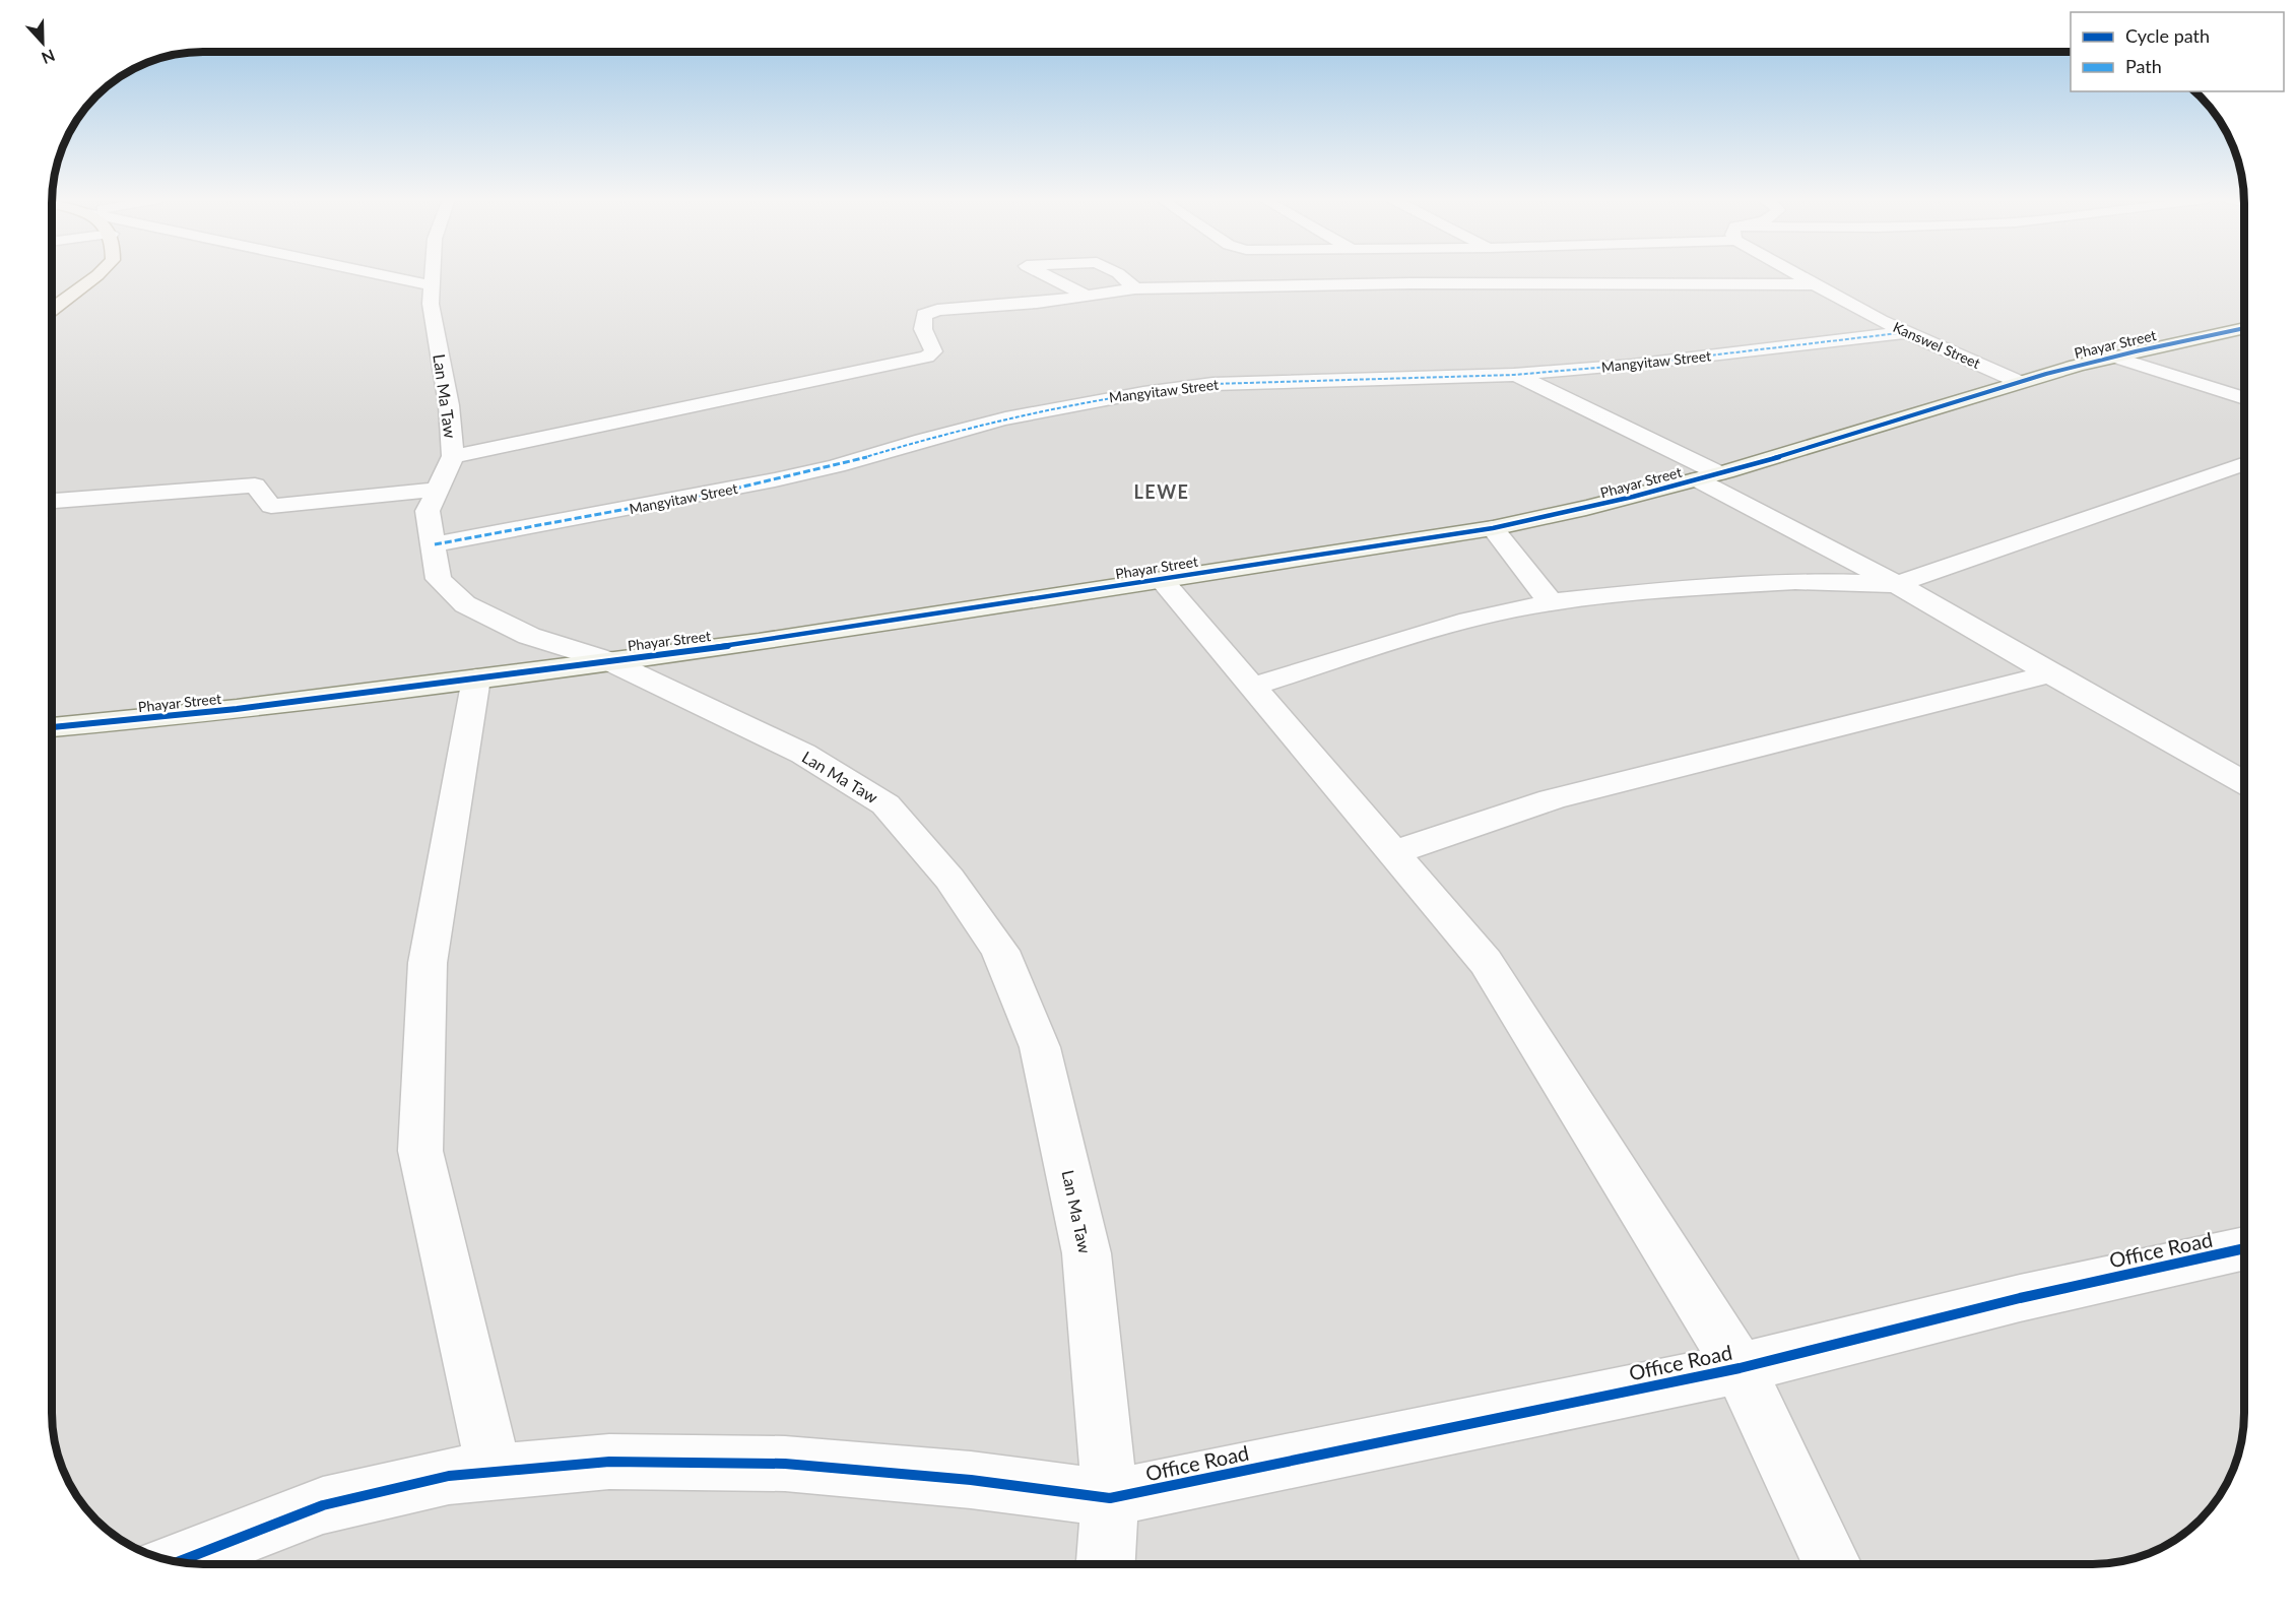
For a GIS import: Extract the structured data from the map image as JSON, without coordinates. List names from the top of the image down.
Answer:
{
  "streets": {
    "street": [
      "Phayar Street",
      "Kanswel Street",
      "Mangyitaw Street",
      "Lan Ma Taw",
      "Office Road"
    ]
  },
  "crossings": [
    ["Phayar Street", "Kanswel Street"],
    ["Phayar Street", "Lan Ma Taw"],
    ["Kanswel Street", "Mangyitaw Street"],
    ["Mangyitaw Street", "Lan Ma Taw"],
    ["Lan Ma Taw", "Office Road"]
  ],
  "districts": ["LEWE"],
  "legend": ["Cycle path", "Path"],
  "north": "bottom"
}
